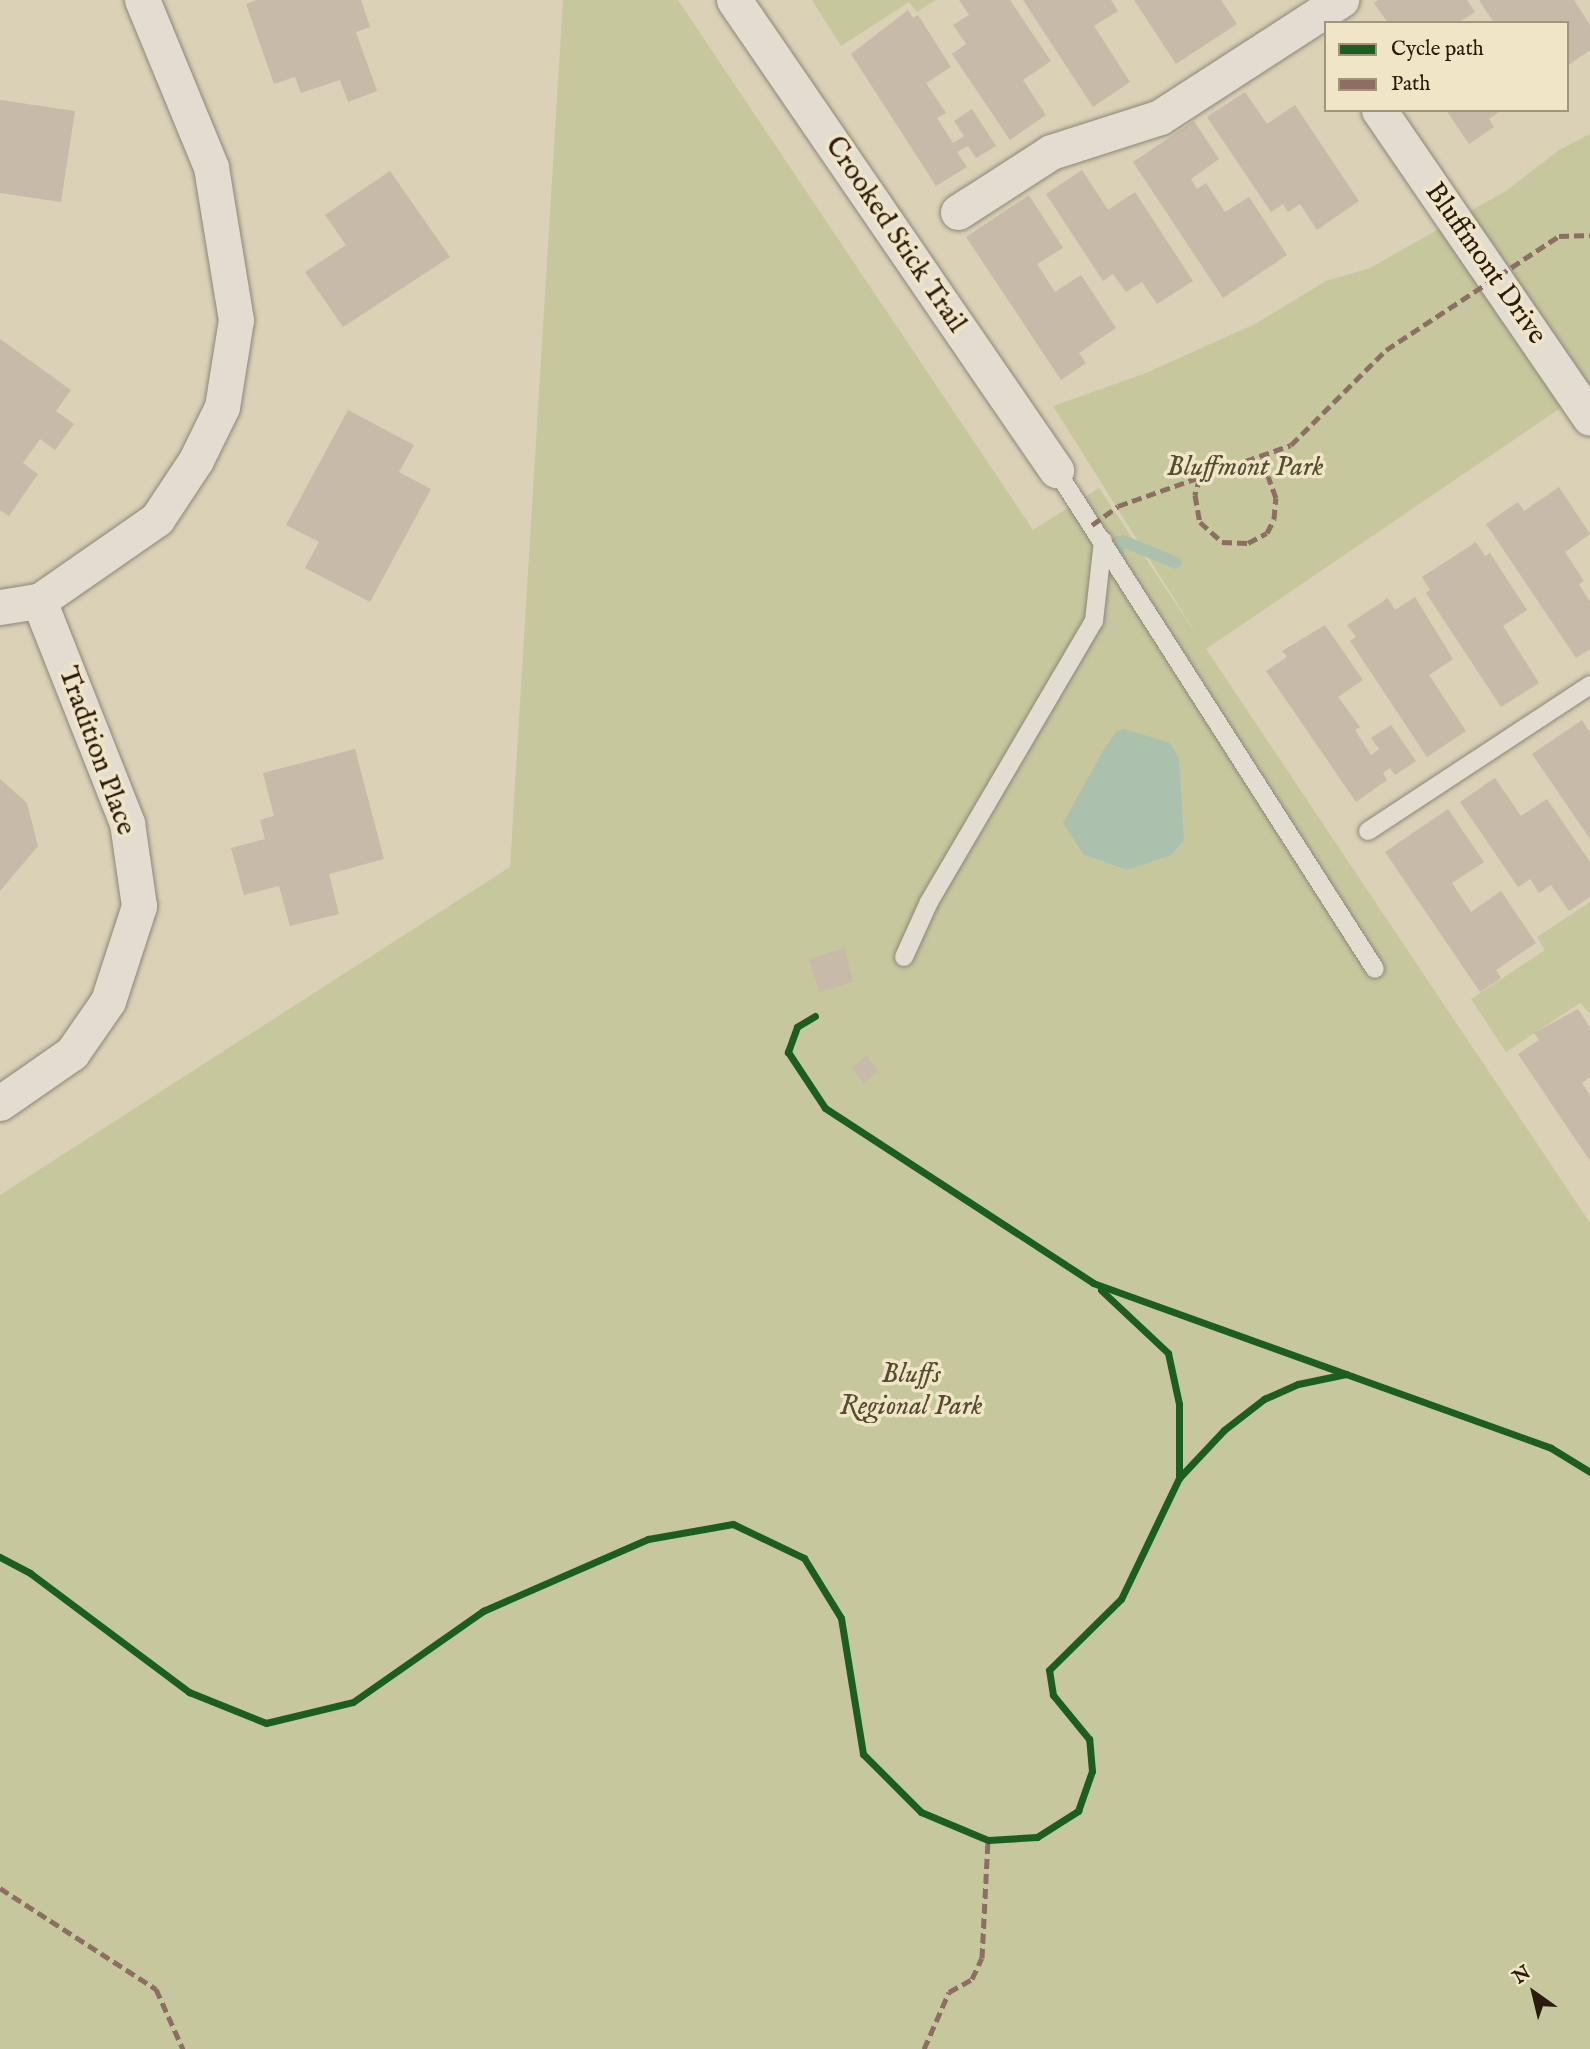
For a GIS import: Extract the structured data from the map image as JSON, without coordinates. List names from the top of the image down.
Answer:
{
  "streets": {
    "street": ["Crooked Stick Trail", "Bluffmont Drive", "Tradition Place"]
  },
  "parks": ["Bluffmont Park", "Bluffs Regional Park"],
  "legend": ["Cycle path", "Path"],
  "north": "top left"
}
